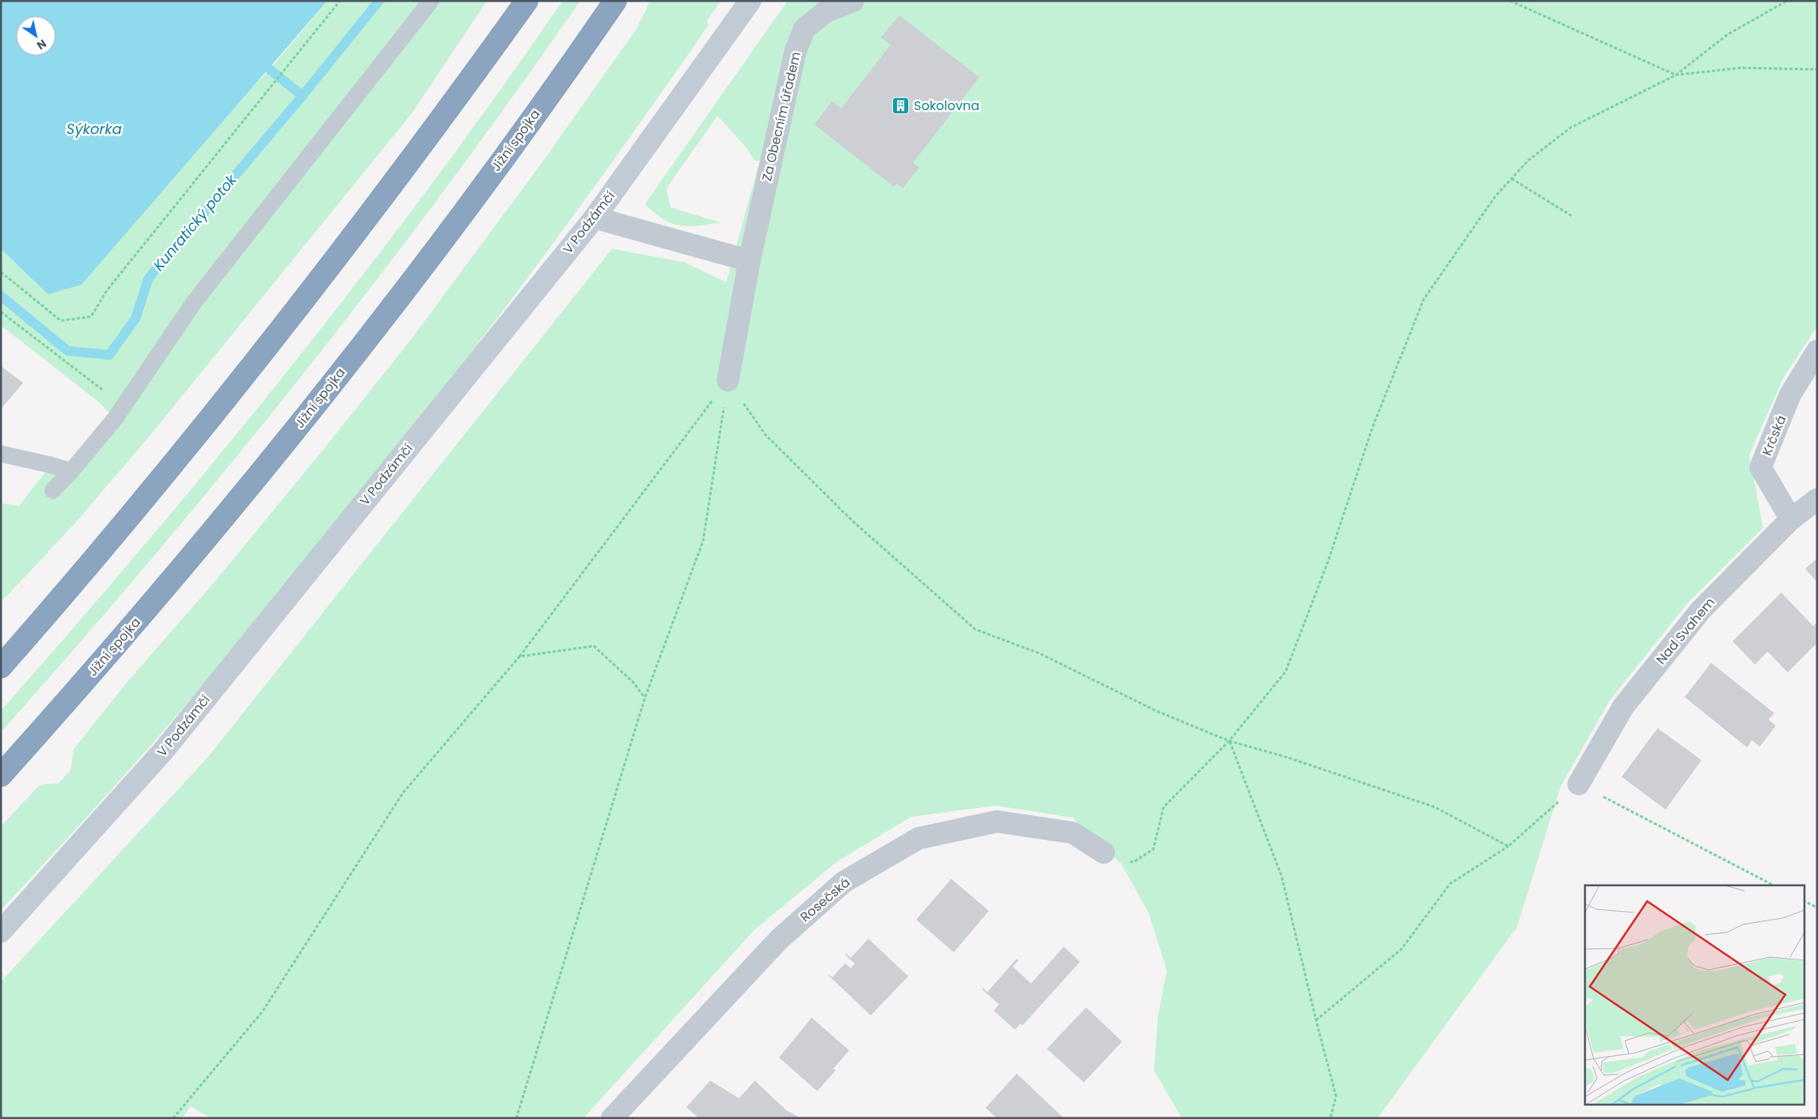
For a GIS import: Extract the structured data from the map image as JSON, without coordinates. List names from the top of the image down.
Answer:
{
  "streets": {
    "highway": ["Jižní spojka"],
    "street": [
      "Za Obecním úřadem",
      "V Podzámčí",
      "Krčská",
      "Nad Svahem",
      "Rosečská"
    ]
  },
  "crossings": [
    ["Krčská", "Nad Svahem"]
  ],
  "water": ["Sýkorka", "Kunratický potok"],
  "places": {
    "building": ["Sokolovna"]
  },
  "north": "bottom right"
}
